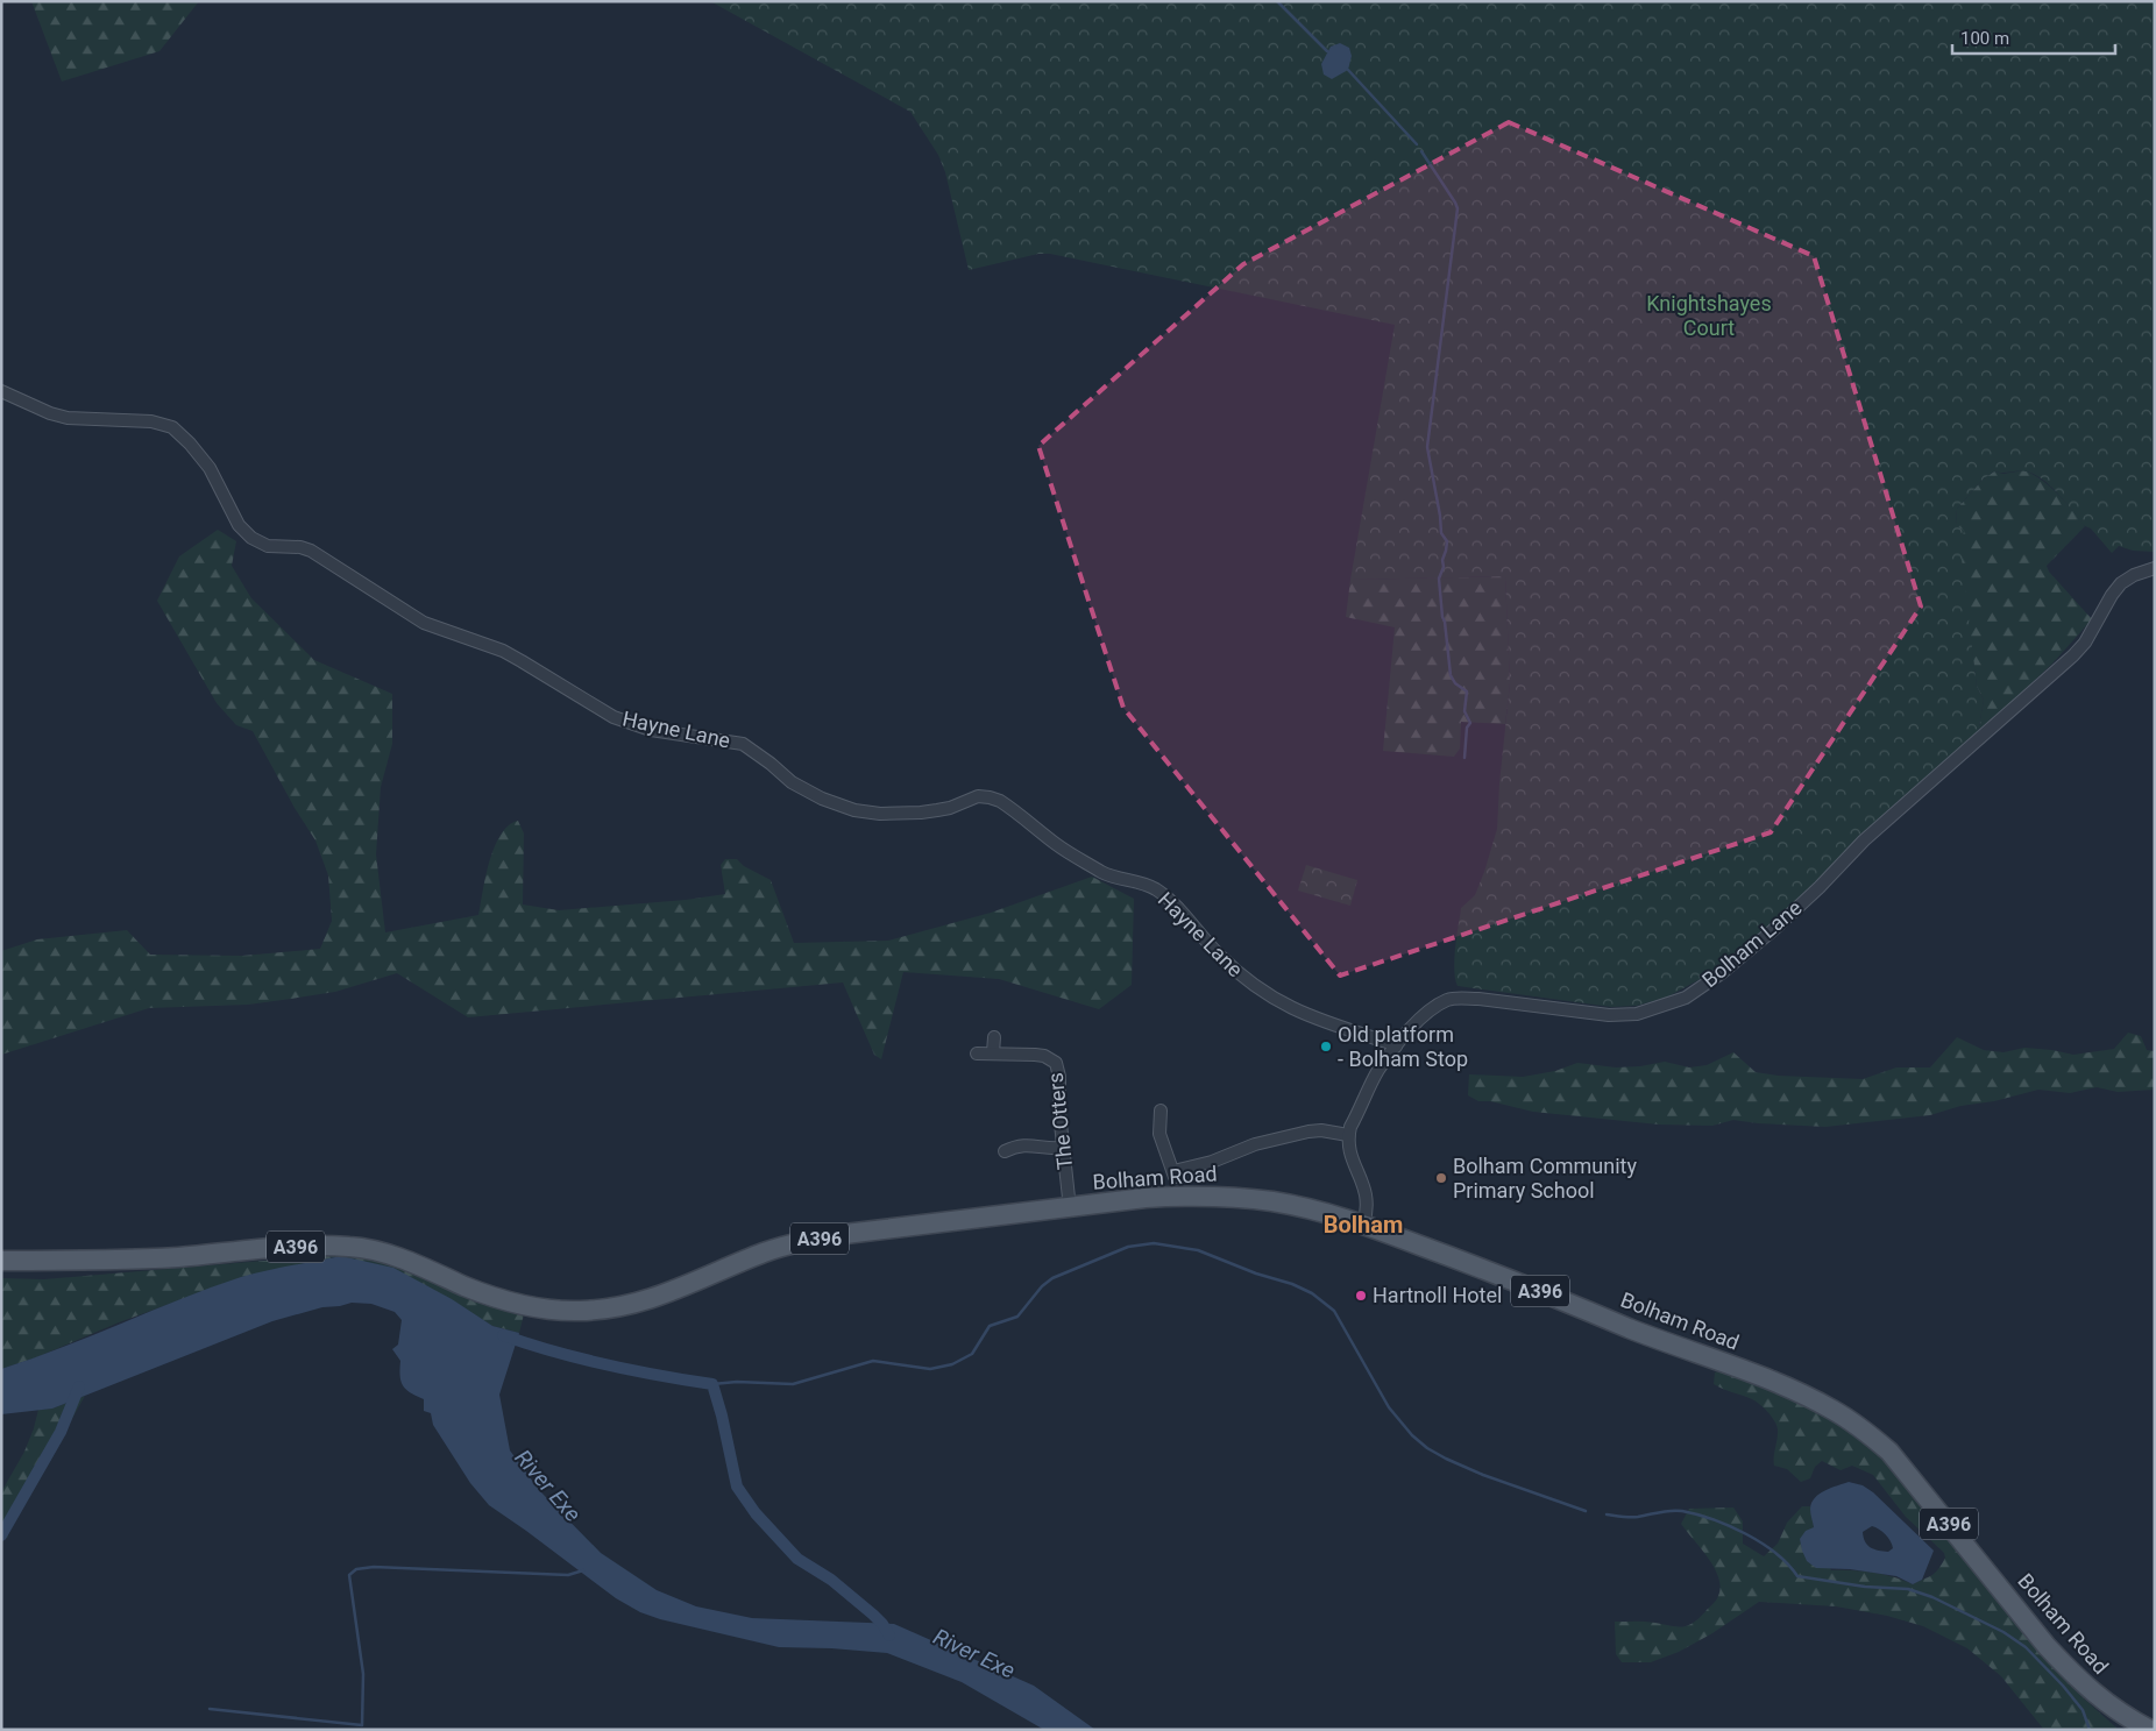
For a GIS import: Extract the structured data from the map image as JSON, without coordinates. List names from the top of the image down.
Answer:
{
  "streets": {
    "main road": ["Bolham Road", "A396"],
    "street": ["Hayne Lane", "Bolham Lane", "The Otters"]
  },
  "crossings": [
    ["Hayne Lane", "Bolham Lane"],
    ["The Otters", "Bolham Road"],
    ["The Otters", "A396"],
    ["Bolham Road", "A396"]
  ],
  "districts": ["Bolham"],
  "water": ["River Exe"],
  "parks": ["Knightshayes Court"],
  "places": ["Old platform - Bolham Stop", "Bolham Community Primary School", "Hartnoll Hotel"],
  "scale_bar": "100 m"
}
